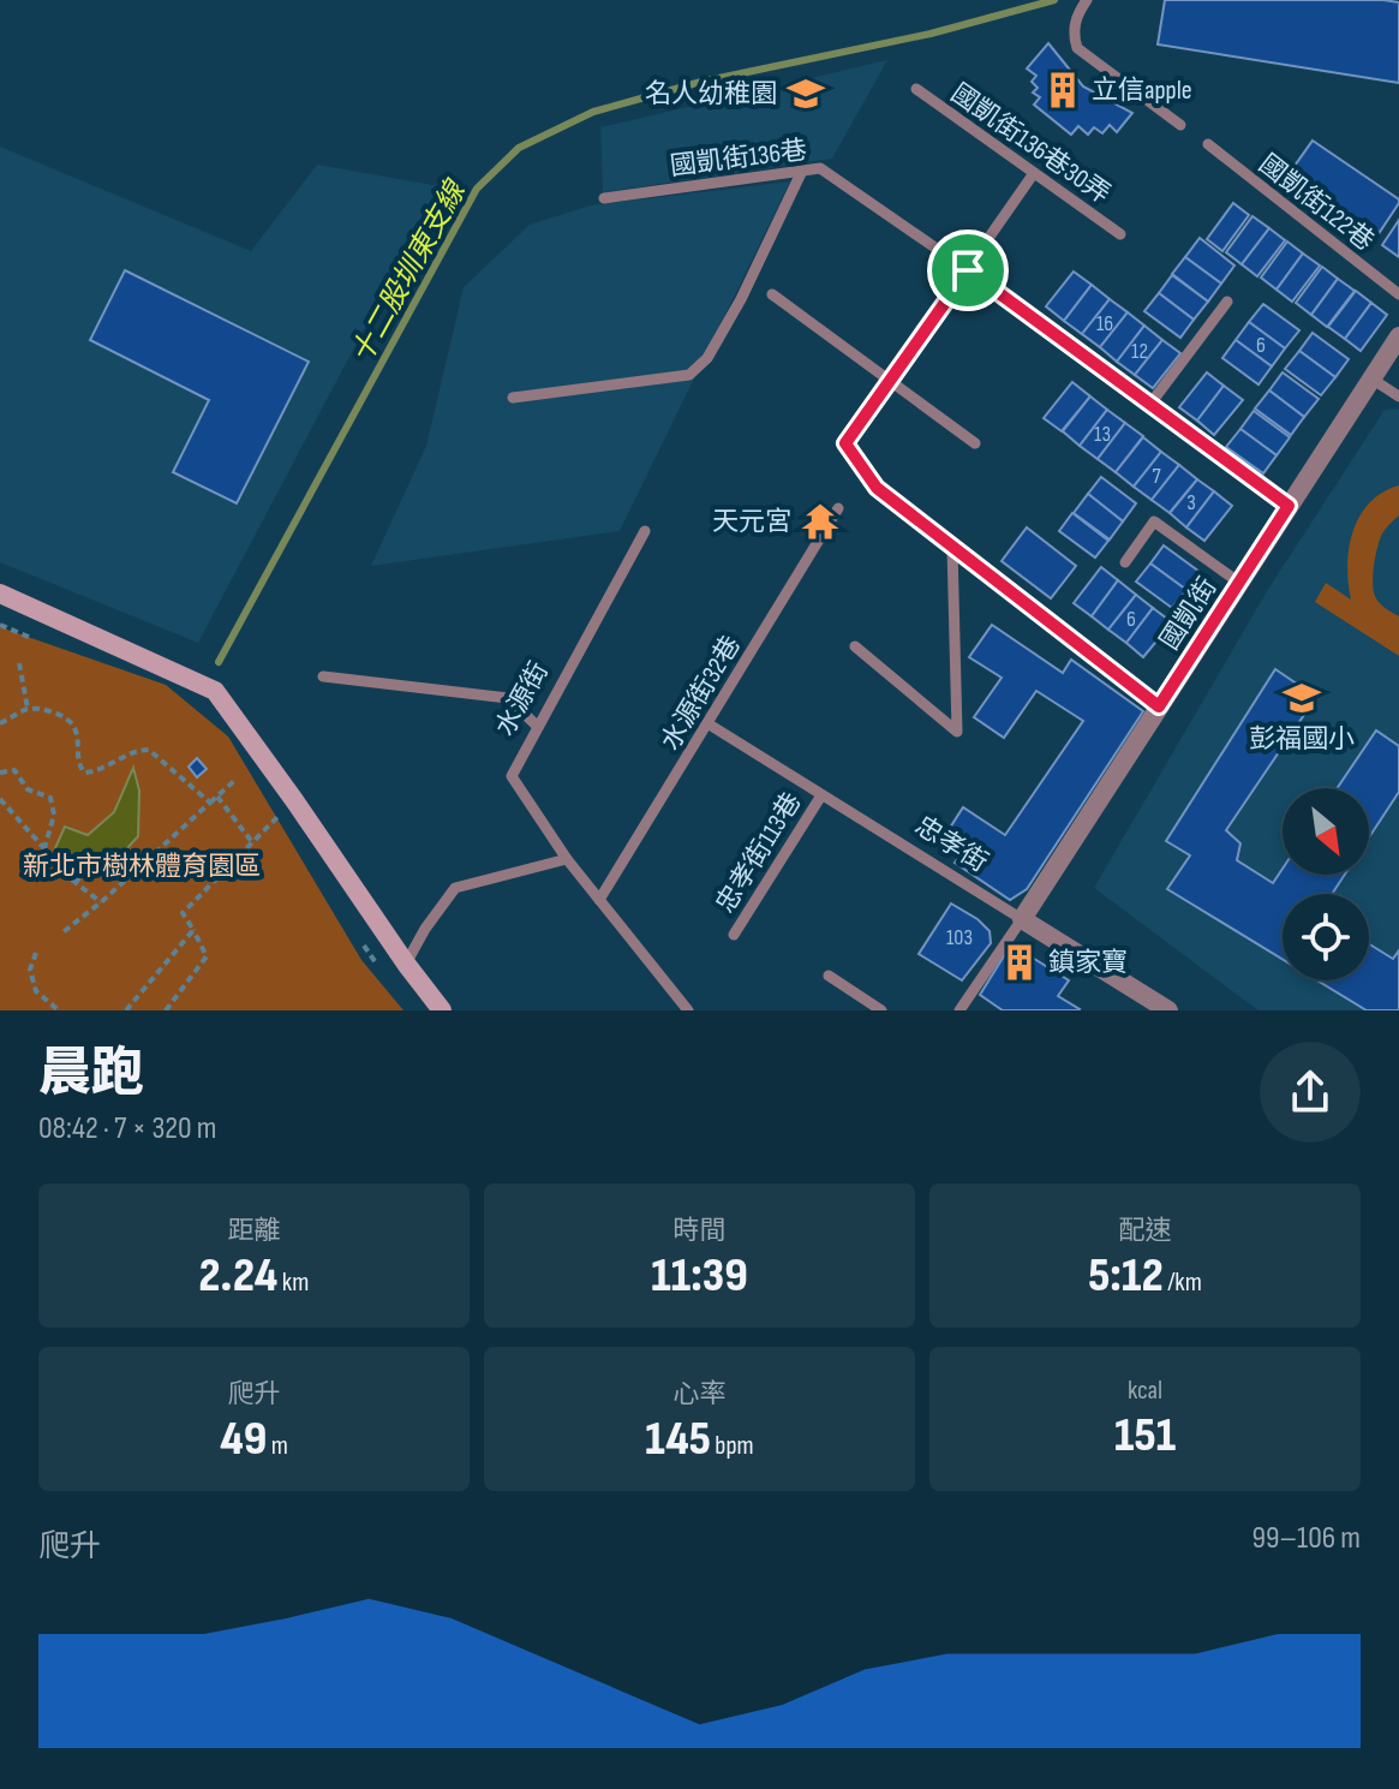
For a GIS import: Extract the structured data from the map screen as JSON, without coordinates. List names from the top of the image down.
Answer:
{
  "streets": {
    "street": ["國凱街", "忠孝街"],
    "lane": [
      "國凱街136巷30弄",
      "國凱街136巷",
      "國凱街122巷",
      "水源街32巷",
      "水源街",
      "忠孝街113巷"
    ]
  },
  "crossings": [
    ["國凱街136巷", "國凱街"],
    ["國凱街", "忠孝街"],
    ["水源街32巷", "忠孝街"],
    ["忠孝街", "忠孝街113巷"]
  ],
  "water": ["十二股圳東支線"],
  "parks": ["新北市樹林體育園區"],
  "places": {
    "building": ["立信apple", "鎮家寶"],
    "school or university": ["名人幼稚園", "彭福國小"],
    "temple": ["天元宮"]
  },
  "house_numbers": [
    "16",
    "6",
    "12",
    "13",
    "7",
    "3",
    "6",
    "103"
  ],
  "north": "bottom right",
  "page": {
    "heading": ["晨跑", "08:42 · 7 × 320 m"],
    "stats": [
      ["距離", "2.24 km"],
      ["時間", "11:39"],
      ["配速", "5:12 /km"],
      ["爬升", "49 m"],
      ["心率", "145 bpm"],
      ["kcal", "151"]
    ],
    "chart": ["爬升", "99–106 m"]
  }
}
